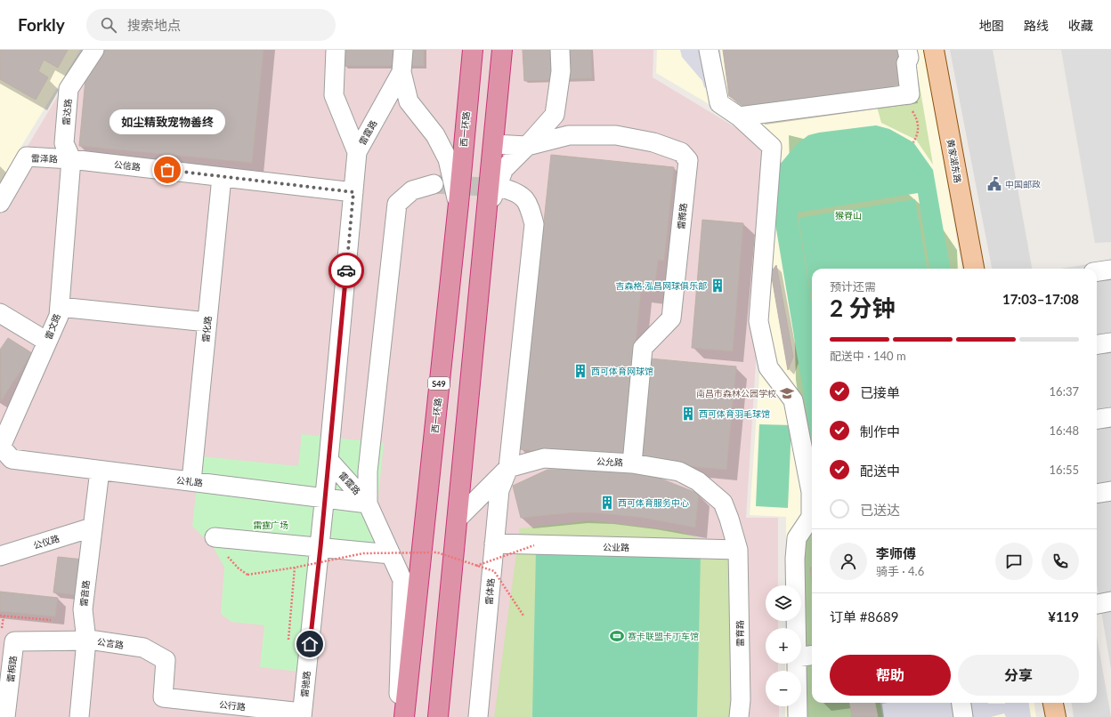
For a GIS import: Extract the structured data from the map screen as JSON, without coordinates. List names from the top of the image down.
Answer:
{
  "streets": {
    "highway": ["西一环路", "S49"],
    "main road": ["黄家湖东路"],
    "street": [
      "雷达路",
      "雷霆路",
      "雷泽路",
      "公信路",
      "雷腾路",
      "雷文路",
      "雷化路",
      "公允路",
      "公礼路",
      "公仪路",
      "公业路",
      "雷体路",
      "雷音路",
      "雷育路",
      "公言路",
      "雷桐路",
      "雷驰路",
      "公行路"
    ]
  },
  "crossings": [
    ["雷达路", "雷泽路"],
    ["雷达路", "公信路"],
    ["雷达路", "雷文路"],
    ["雷霆路", "公信路"],
    ["雷霆路", "公礼路"],
    ["雷霆路", "雷驰路"],
    ["雷泽路", "公信路"],
    ["雷泽路", "雷文路"],
    ["公信路", "雷文路"],
    ["公信路", "雷化路"],
    ["雷腾路", "公允路"],
    ["雷文路", "公礼路"],
    ["雷化路", "公礼路"],
    ["公允路", "公业路"],
    ["公允路", "雷体路"],
    ["公允路", "雷育路"],
    ["公礼路", "雷音路"],
    ["公礼路", "雷驰路"],
    ["公仪路", "雷音路"],
    ["公业路", "雷体路"],
    ["公业路", "雷育路"],
    ["雷音路", "公言路"],
    ["公言路", "雷桐路"],
    ["公言路", "公行路"],
    ["雷驰路", "公行路"]
  ],
  "parks": ["猴脊山", "雷霆广场"],
  "places": {
    "other": ["如尘精致宠物善终"],
    "public building": ["中国邮政"],
    "building": [
      "吉森格·泓昌网球俱乐部",
      "西可体育网球馆",
      "西可体育羽毛球馆",
      "西可体育服务中心"
    ],
    "school or university": ["南昌市森林公园学校"],
    "sports": ["赛卡联盟卡丁车馆"]
  },
  "page": {
    "header": "Forkly",
    "search": "搜索地点",
    "nav": ["地图", "路线", "收藏"],
    "bubble": "如尘精致宠物善终",
    "heading": ["2 分钟", "预计还需", "17:03–17:08"],
    "panel": [
      "李师傅",
      "骑手 · 4.6",
      "订单 #8689",
      "¥119"
    ],
    "bar": "配送中 · 140 m",
    "list": [
      ["已接单", "16:37"],
      ["制作中", "16:48"],
      ["配送中", "16:55"],
      "已送达"
    ],
    "map_buttons": ["+", "−"],
    "buttons": ["帮助", "分享"]
  }
}
